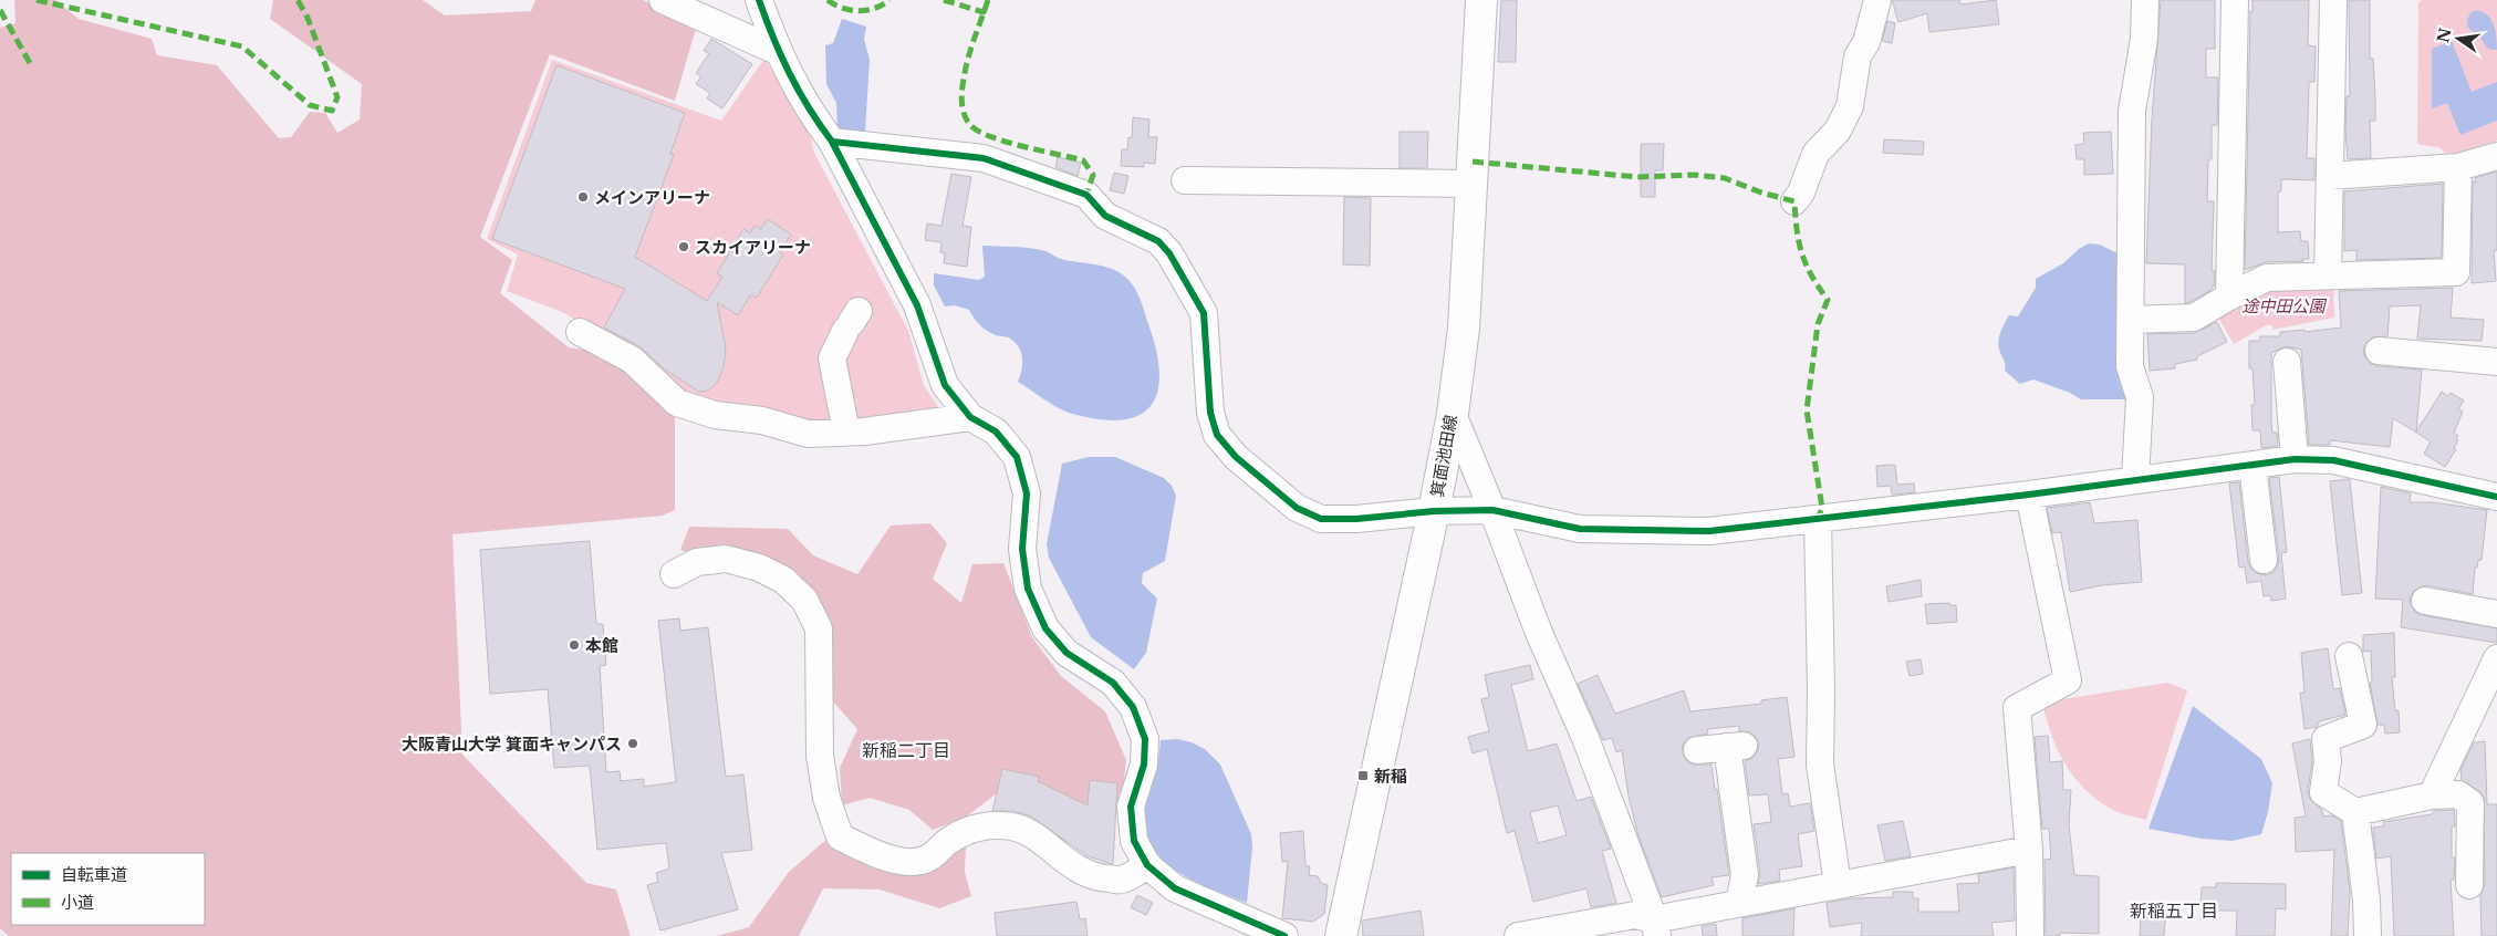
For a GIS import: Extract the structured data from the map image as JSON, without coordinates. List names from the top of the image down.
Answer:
{
  "streets": {
    "main road": ["箕面池田線"]
  },
  "districts": ["新稲二丁目", "新稲五丁目"],
  "parks": ["途中田公園"],
  "places": {
    "other": [
      "メインアリーナ",
      "スカイアリーナ",
      "本館",
      "大阪青山大学 箕面キャンパス"
    ],
    "transit": ["新稲"]
  },
  "legend": ["自転車道", "小道"],
  "north": "left"
}
